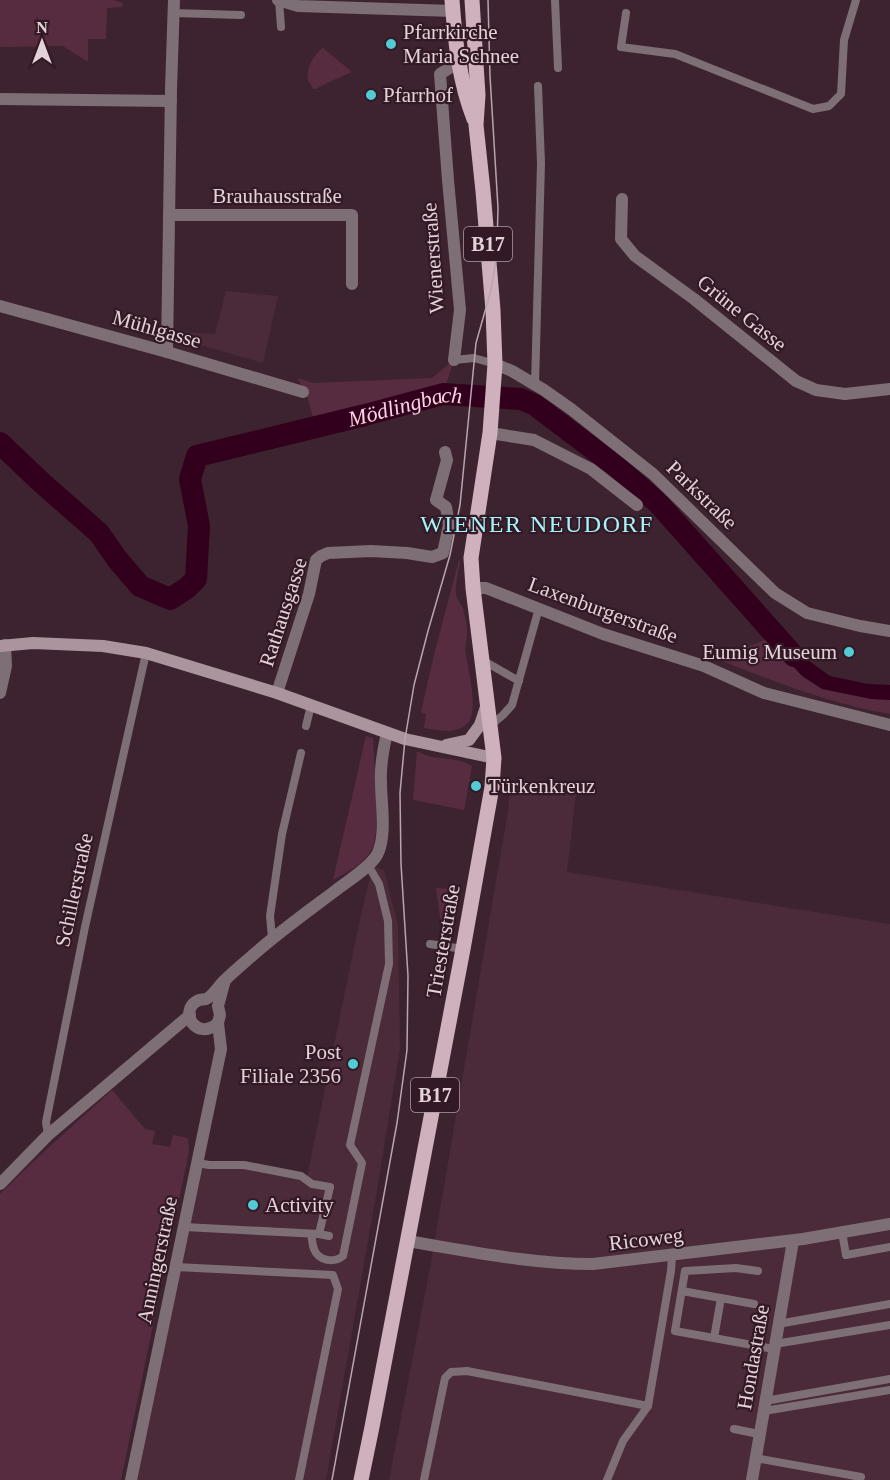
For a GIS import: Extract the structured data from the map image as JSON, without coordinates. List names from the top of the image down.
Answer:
{
  "streets": {
    "main road": ["B17", "Triesterstraße"],
    "street": [
      "Brauhausstraße",
      "Wienerstraße",
      "Grüne Gasse",
      "Mühlgasse",
      "Parkstraße",
      "Laxenburgerstraße",
      "Rathausgasse",
      "Ricoweg",
      "Anningerstraße",
      "Hondastraße"
    ],
    "lane": ["Schillerstraße"]
  },
  "crossings": [
    ["B17", "Wienerstraße"],
    ["B17", "Parkstraße"],
    ["B17", "Triesterstraße"],
    ["Wienerstraße", "Parkstraße"],
    ["Wienerstraße", "Triesterstraße"],
    ["Parkstraße", "Triesterstraße"],
    ["Laxenburgerstraße", "Triesterstraße"],
    ["Triesterstraße", "Ricoweg"],
    ["Ricoweg", "Hondastraße"]
  ],
  "districts": ["WIENER NEUDORF"],
  "water": ["Mödlingbach"],
  "places": [
    "Pfarrkirche Maria Schnee",
    "Pfarrhof",
    "Eumig Museum",
    "Türkenkreuz",
    "Post Filiale 2356",
    "Activity"
  ],
  "north": "top"
}
